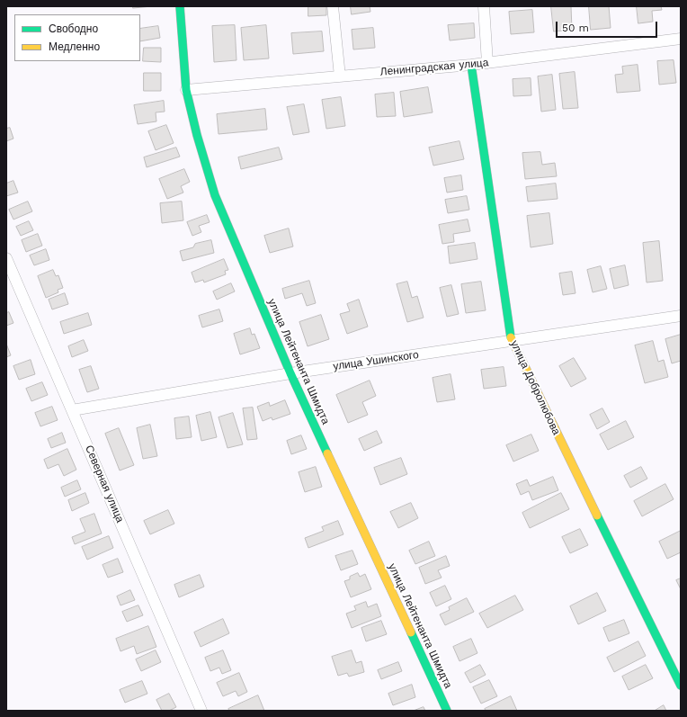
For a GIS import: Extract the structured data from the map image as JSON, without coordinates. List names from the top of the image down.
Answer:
{
  "streets": {
    "main road": ["улица Лейтенанта Шмидта", "улица Добролюбова"],
    "street": ["Ленинградская улица", "улица Ушинского", "Северная улица"]
  },
  "crossings": [
    ["Ленинградская улица", "улица Лейтенанта Шмидта"],
    ["Ленинградская улица", "улица Добролюбова"],
    ["улица Ушинского", "улица Лейтенанта Шмидта"],
    ["улица Ушинского", "улица Добролюбова"],
    ["улица Ушинского", "Северная улица"]
  ],
  "legend": ["Свободно", "Медленно"],
  "scale_bar": "50 m"
}
